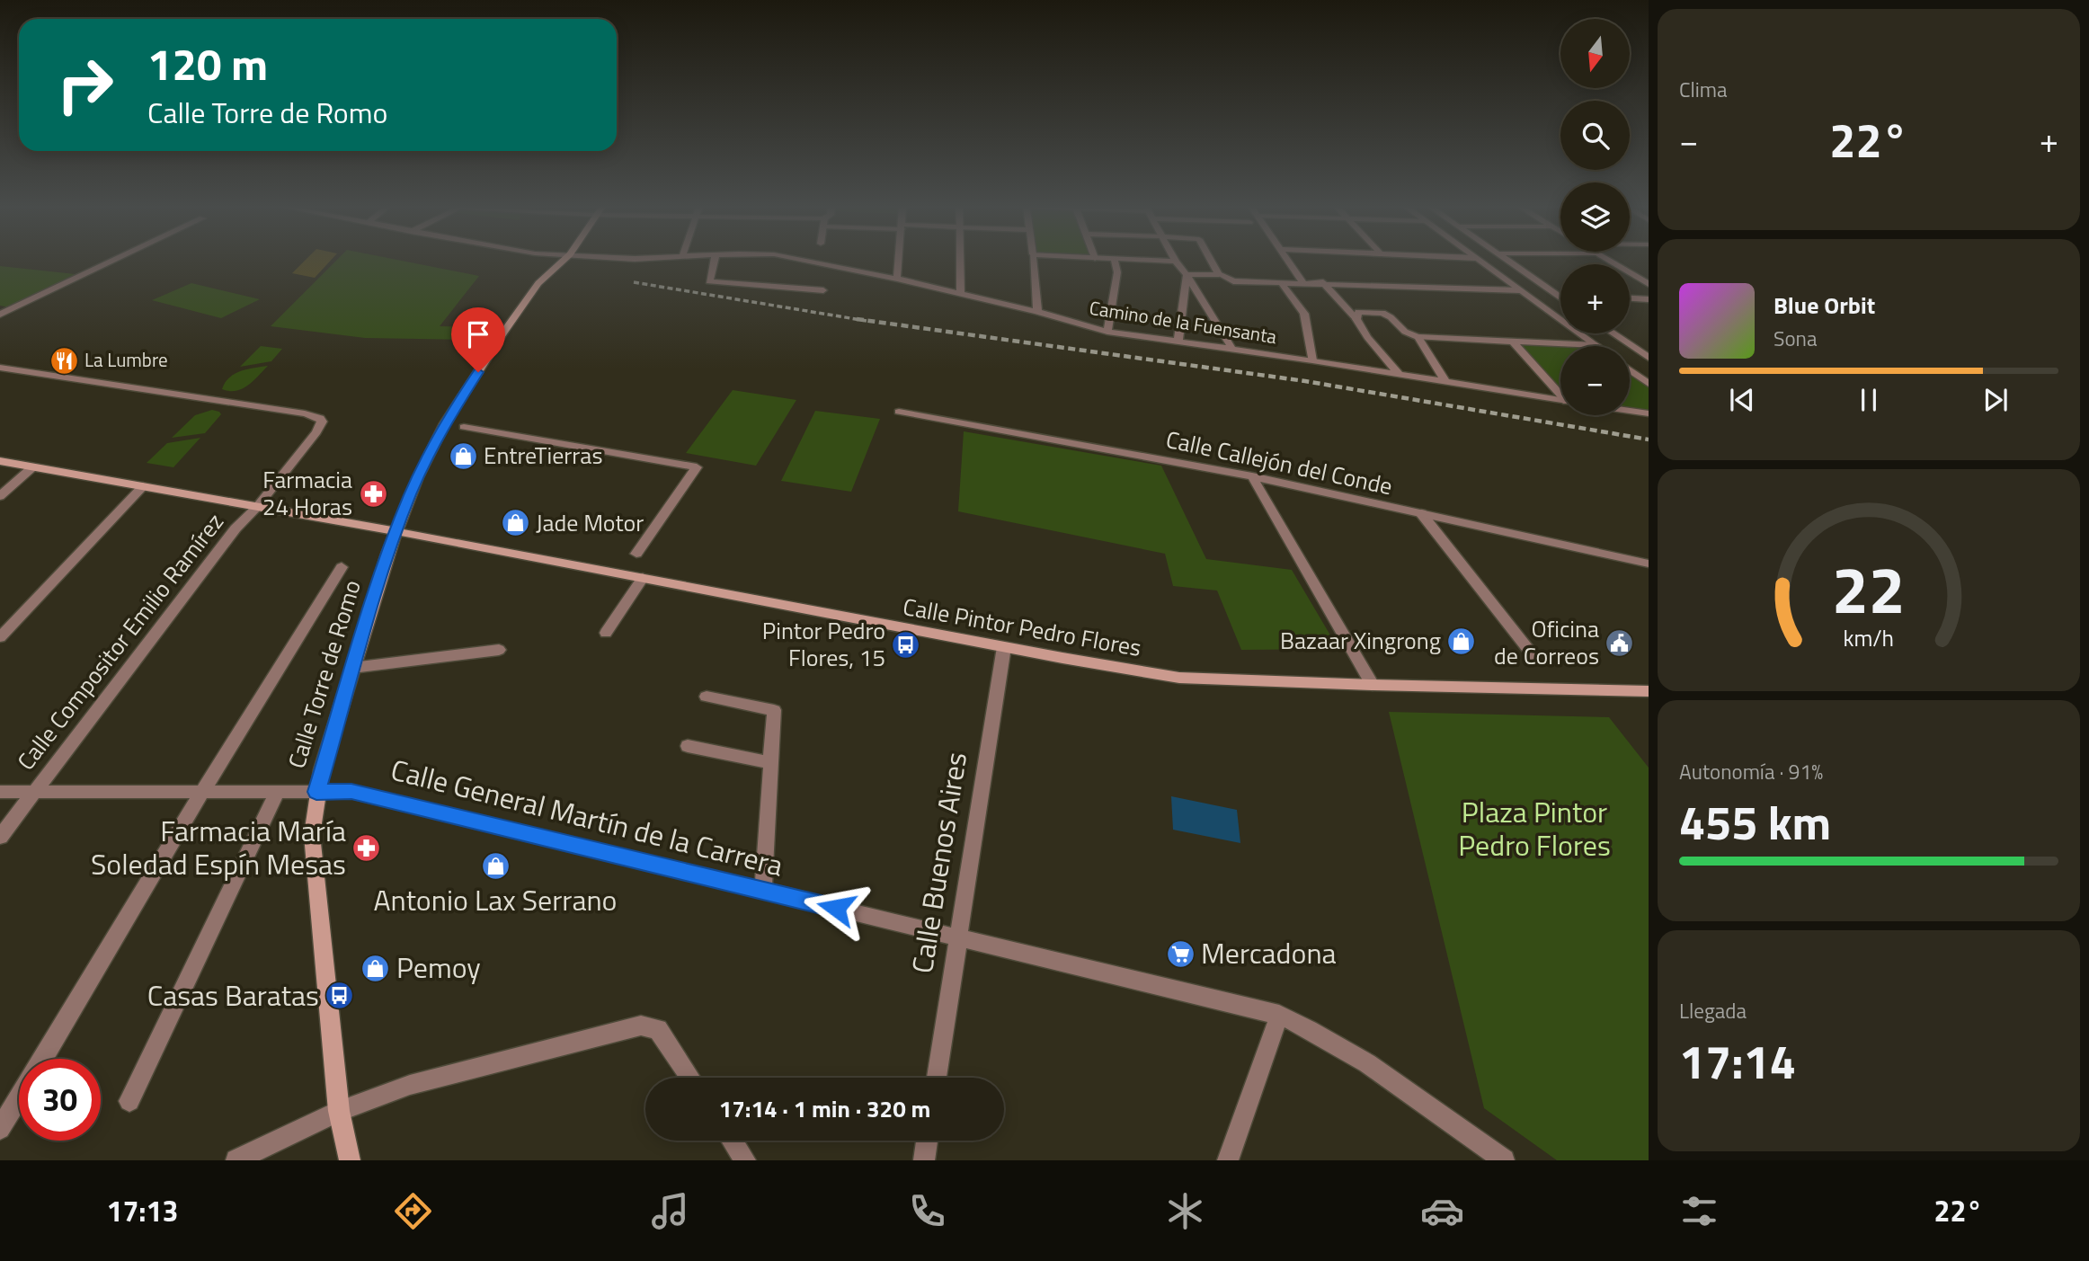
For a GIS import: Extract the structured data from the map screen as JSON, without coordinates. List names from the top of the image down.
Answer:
{
  "streets": {
    "main road": ["Calle Pintor Pedro Flores", "Calle Torre de Romo"],
    "street": [
      "Camino de la Fuensanta",
      "Calle Callejón del Conde",
      "Calle Compositor Emilio Ramírez",
      "Calle General Martín de la Carrera",
      "Calle Buenos Aires"
    ]
  },
  "crossings": [
    ["Calle Pintor Pedro Flores", "Calle Compositor Emilio Ramírez"],
    ["Calle Pintor Pedro Flores", "Calle Torre de Romo"],
    ["Calle Pintor Pedro Flores", "Calle Buenos Aires"],
    ["Calle Compositor Emilio Ramírez", "Calle General Martín de la Carrera"],
    ["Calle Torre de Romo", "Calle General Martín de la Carrera"],
    ["Calle General Martín de la Carrera", "Calle Buenos Aires"]
  ],
  "parks": ["Plaza Pintor Pedro Flores"],
  "places": {
    "restaurant": ["La Lumbre"],
    "shop": [
      "EntreTierras",
      "Jade Motor",
      "Bazaar Xingrong",
      "Antonio Lax Serrano",
      "Pemoy"
    ],
    "pharmacy": ["Farmacia 24 Horas", "Farmacia María Soledad Espín Mesas"],
    "public building": ["Oficina de Correos"],
    "bus stop": ["Pintor Pedro Flores, 15", "Casas Baratas"],
    "supermarket": ["Mercadona"]
  },
  "north": "bottom",
  "page": {
    "tile": [
      "Clima",
      ["Autonomía · 91%", "455 km"],
      ["Llegada", "17:14"]
    ],
    "map_buttons": ["+", "−"],
    "turn": ["120 m", "Calle Torre de Romo"],
    "heat": ["−", "22°", "+"],
    "song": ["Blue Orbit", "Sona"],
    "limit": "30",
    "trip": "17:14 · 1 min · 320 m",
    "tabs": ["17:13", "22°"],
    "gauge": ["22", "km/h"]
  }
}
